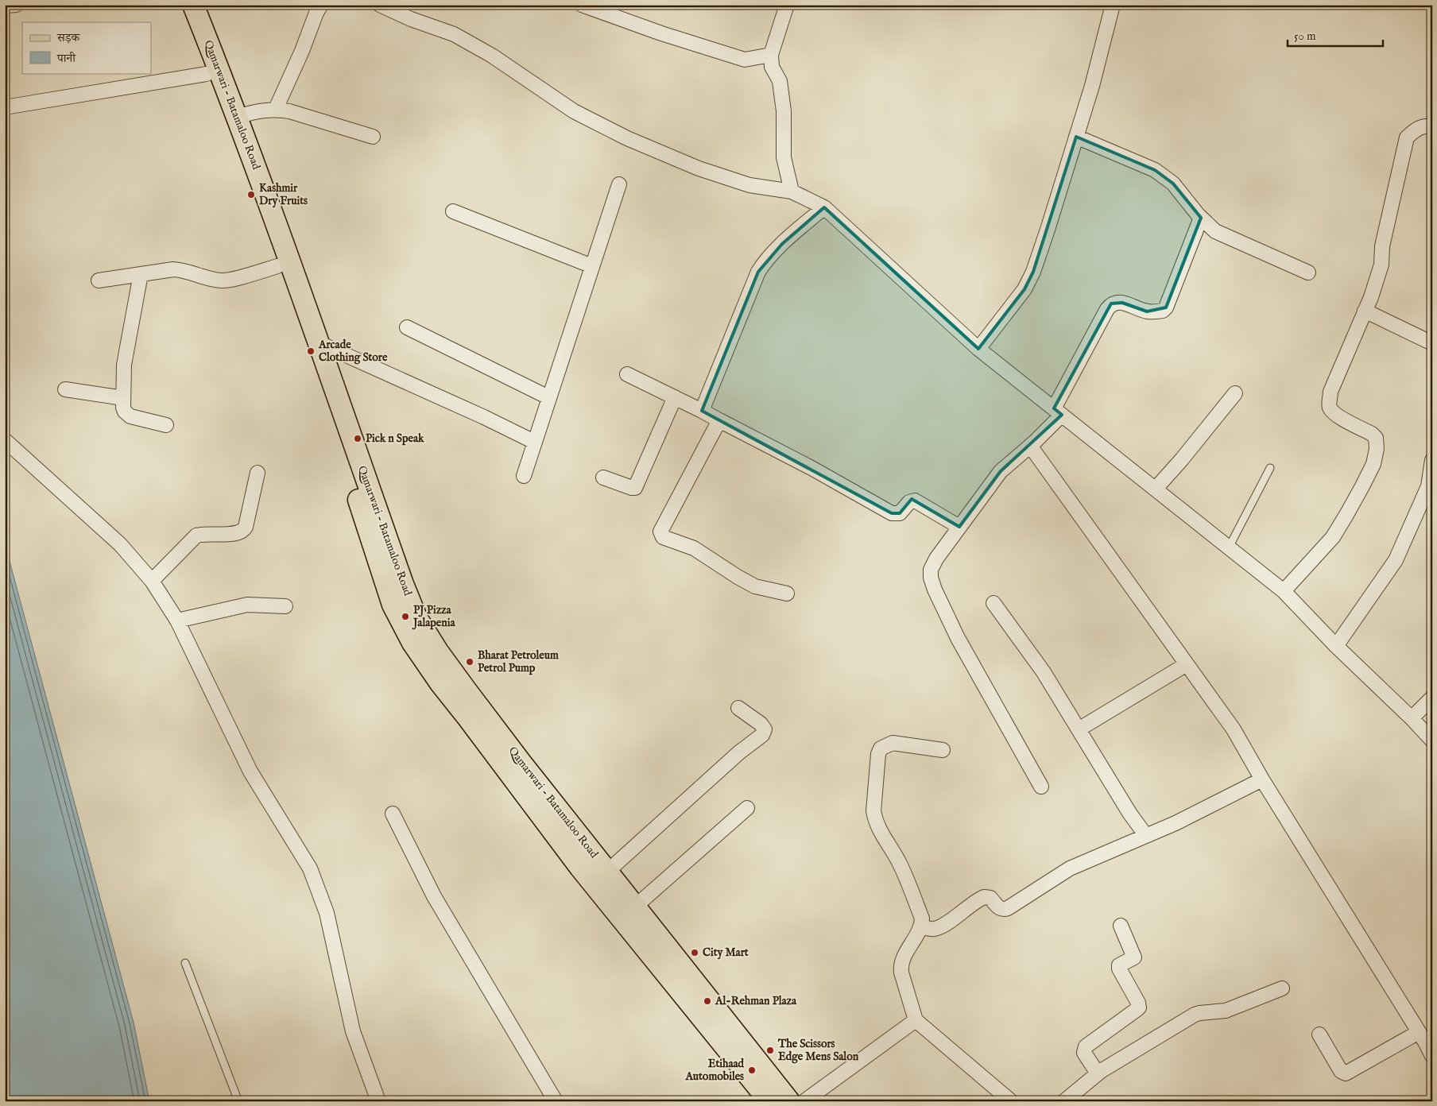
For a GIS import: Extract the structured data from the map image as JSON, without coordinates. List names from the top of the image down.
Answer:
{
  "streets": {
    "main road": ["Qamarwari - Batamaloo Road"]
  },
  "places": [
    "Kashmir Dry Fruits",
    "Arcade Clothing Store",
    "Pick n Speak",
    "PJ Pizza Jalapenia",
    "Bharat Petroleum Petrol Pump",
    "City Mart",
    "Al-Rehman Plaza",
    "The Scissors Edge Mens Salon",
    "Etihaad Automobiles"
  ],
  "legend": ["सड़क", "पानी"],
  "scale_bar": "50 m"
}
